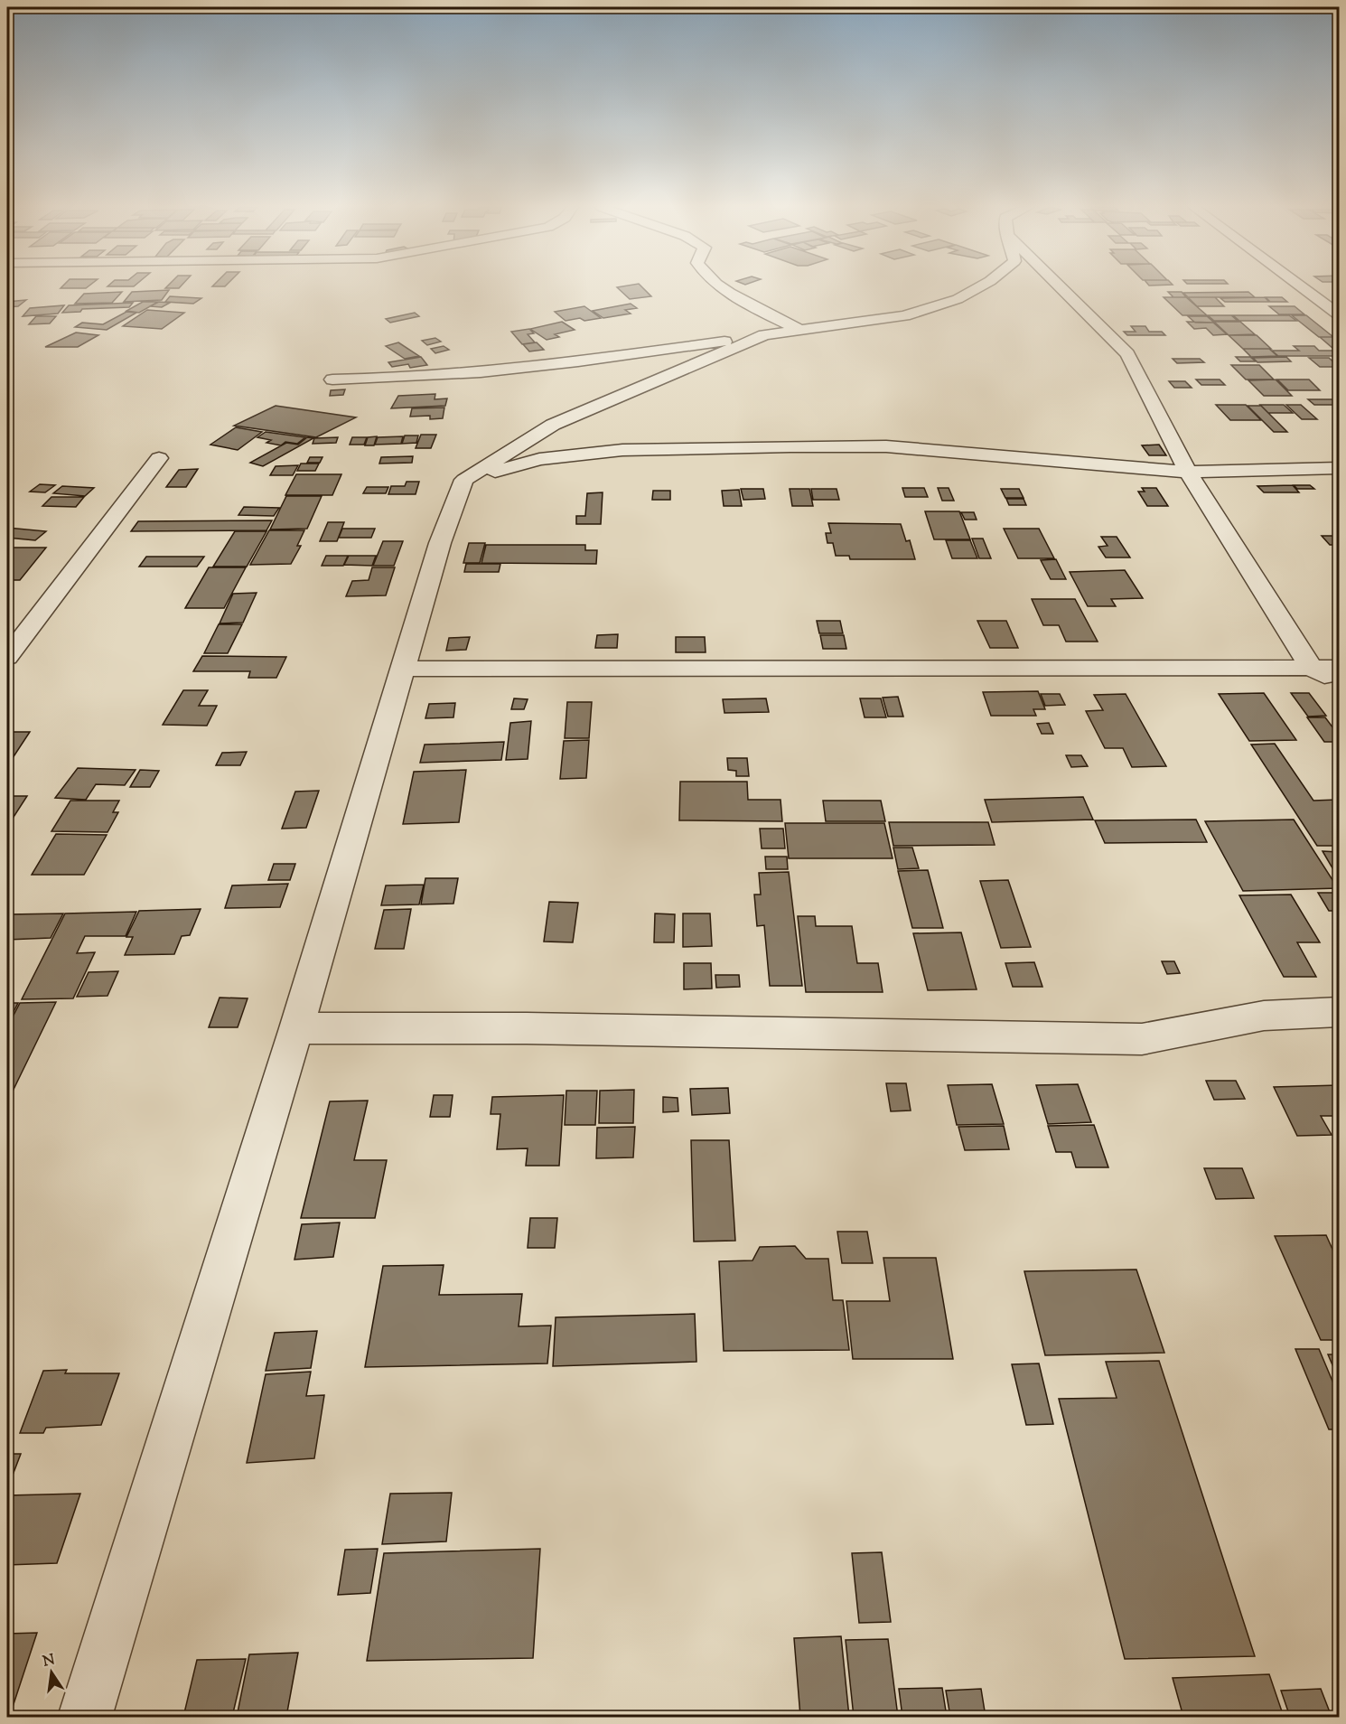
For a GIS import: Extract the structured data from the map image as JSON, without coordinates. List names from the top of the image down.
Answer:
{
  "north": "top"
}
